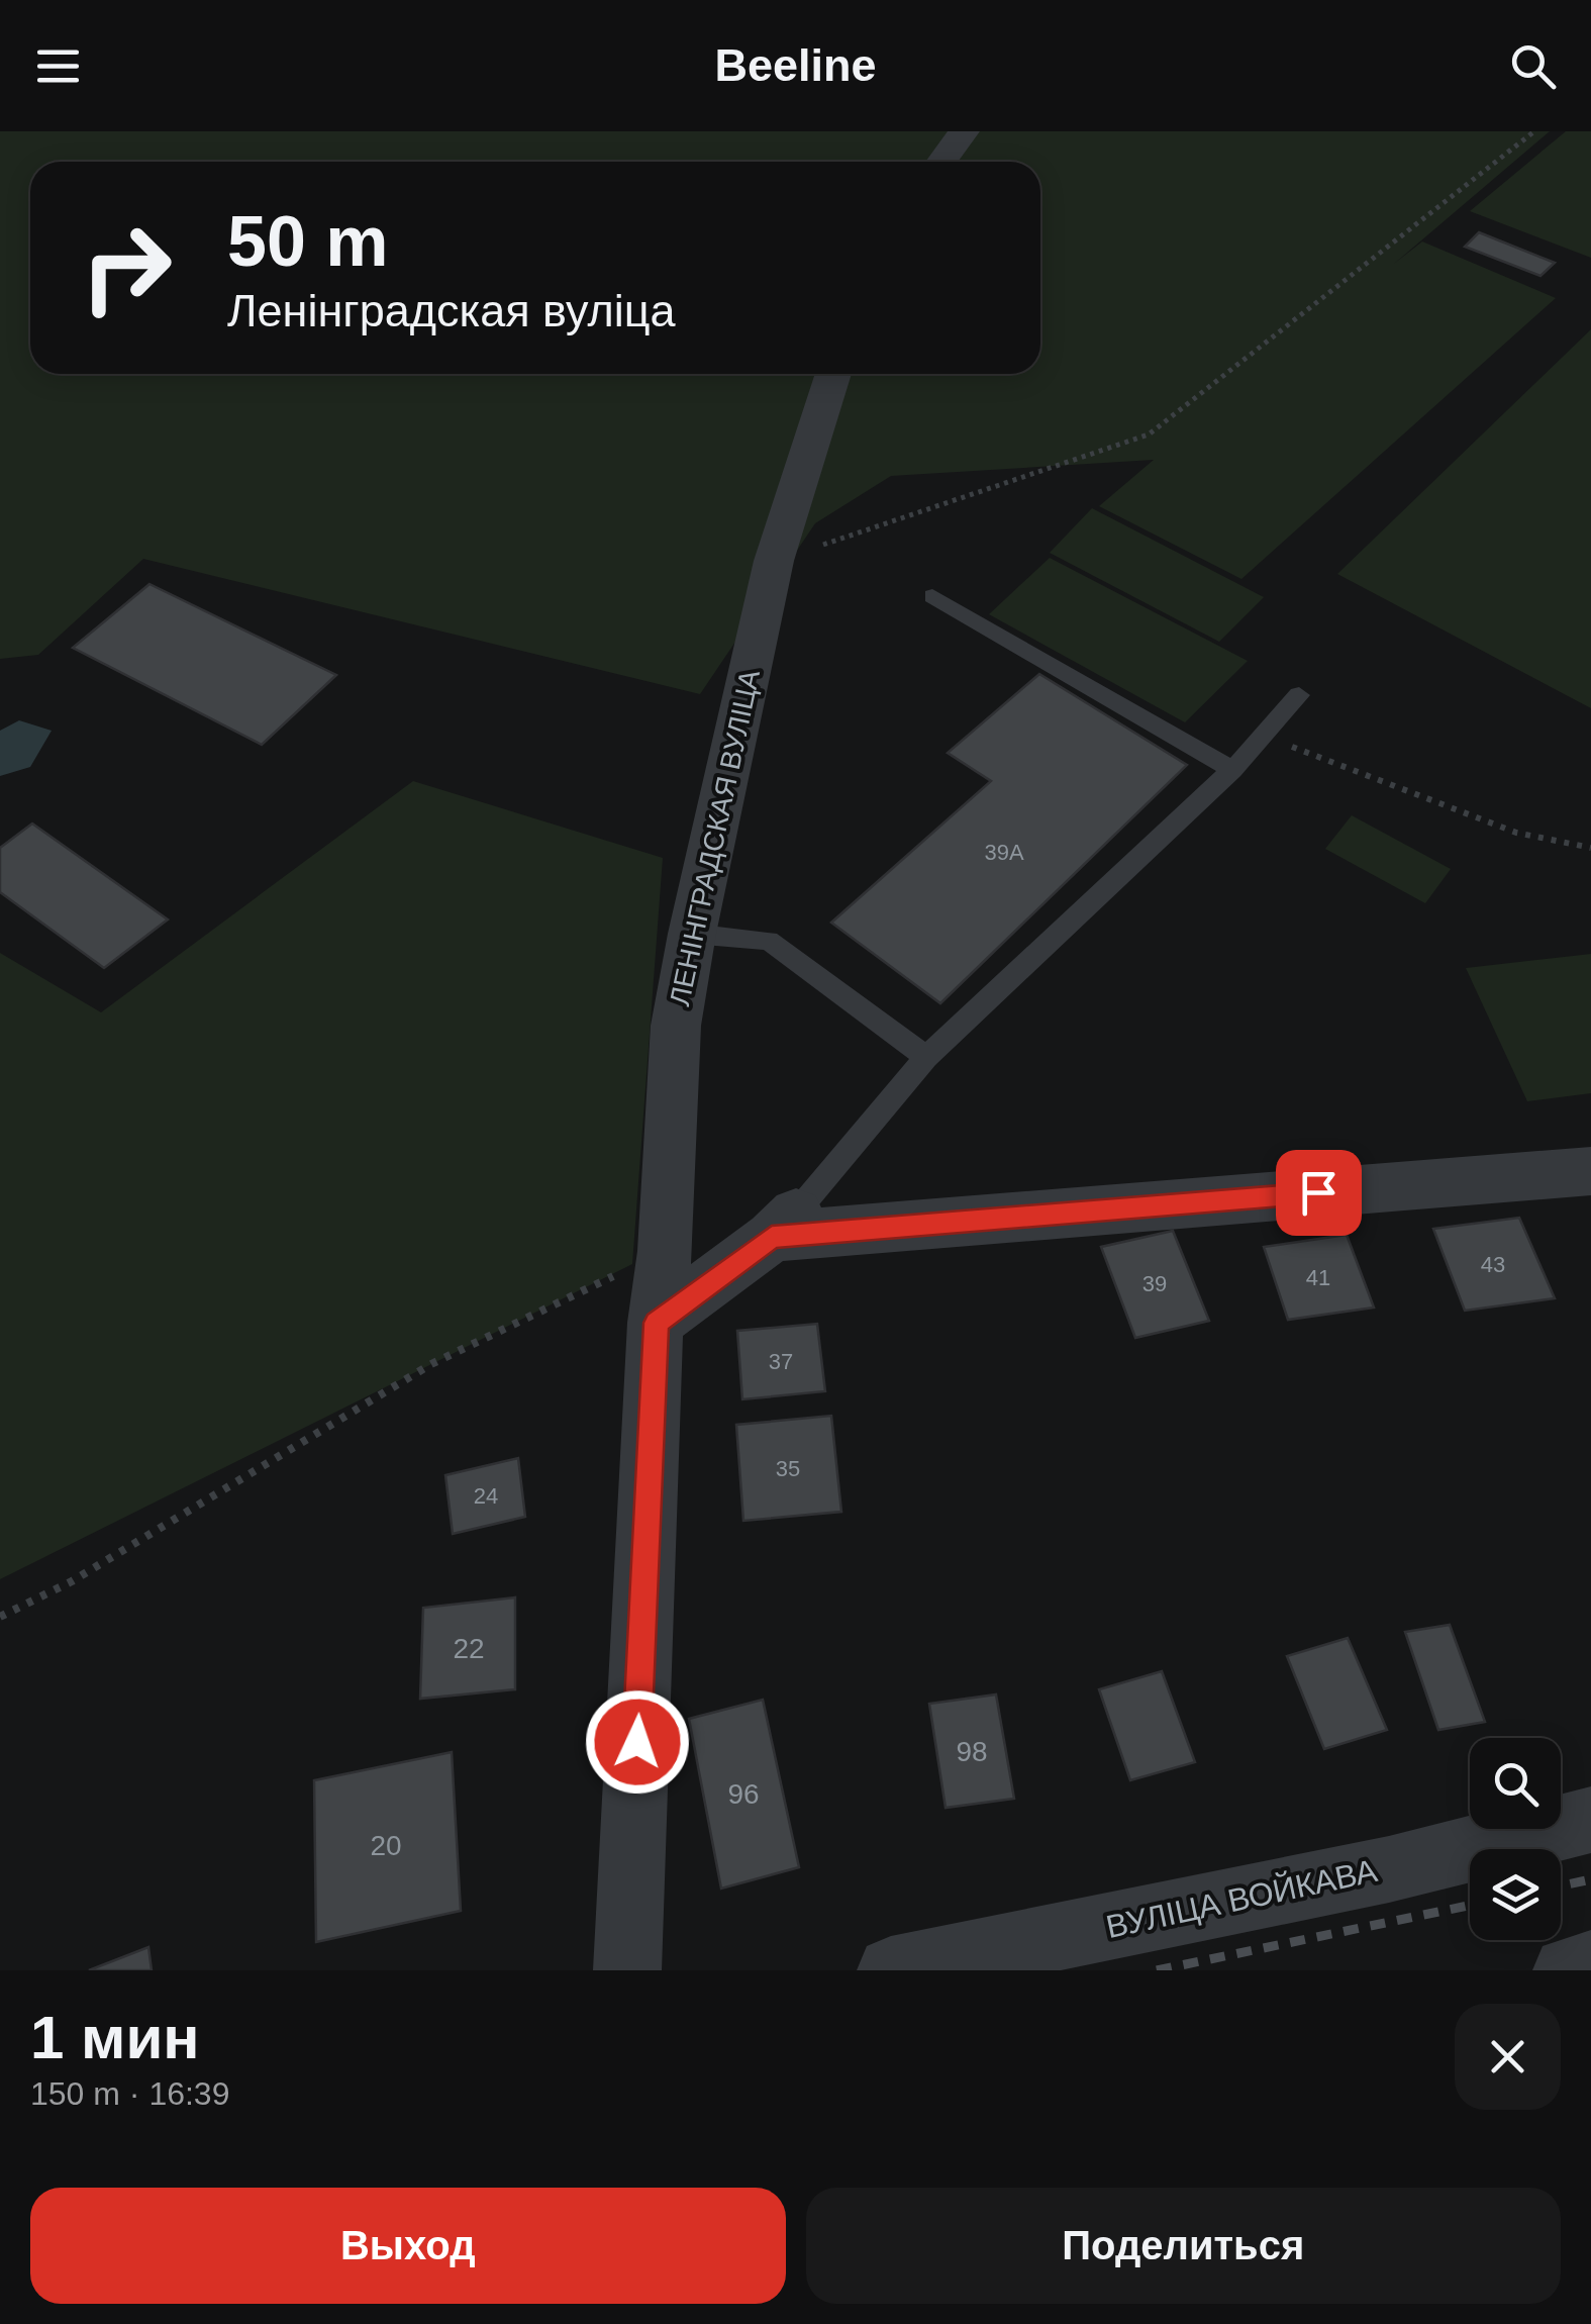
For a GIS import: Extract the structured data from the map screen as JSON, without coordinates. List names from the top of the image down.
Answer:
{
  "streets": {
    "street": ["ЛЕНІНГРАДСКАЯ ВУЛІЦА", "ВУЛІЦА ВОЙКАВА"]
  },
  "house_numbers": [
    "39А",
    "43",
    "41",
    "39",
    "37",
    "35",
    "24",
    "22",
    "98",
    "96",
    "20"
  ],
  "page": {
    "header": "Beeline",
    "turn": ["50 m", "Ленінградская вуліца"],
    "heading": ["1 мин", "150 m · 16:39"],
    "buttons": ["Выход", "Поделиться"]
  }
}
